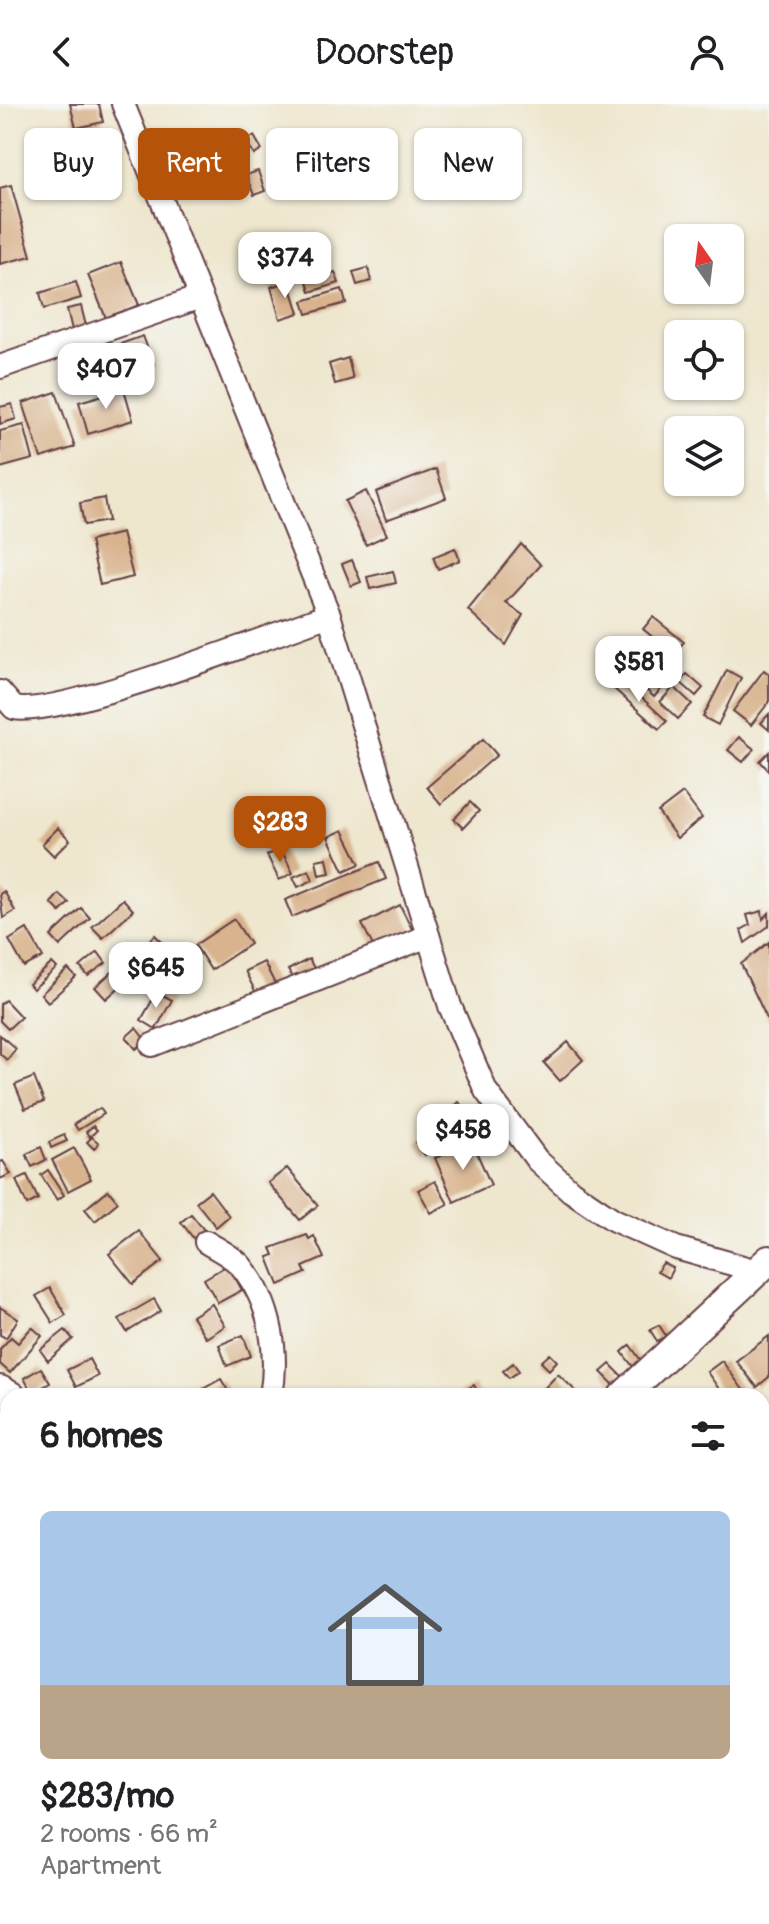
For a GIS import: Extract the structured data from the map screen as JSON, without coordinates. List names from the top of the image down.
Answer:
{
  "north": "top",
  "page": {
    "header": "Doorstep",
    "chip": [
      "Buy",
      "Rent",
      "Filters",
      "New"
    ],
    "price": [
      "$374",
      "$407",
      "$581",
      "$283",
      "$645",
      "$458"
    ],
    "heading": "6 homes",
    "list": [
      {
        "name": "$283/mo",
        "note": "2 rooms · 66 m² · Apartment"
      }
    ]
  }
}
